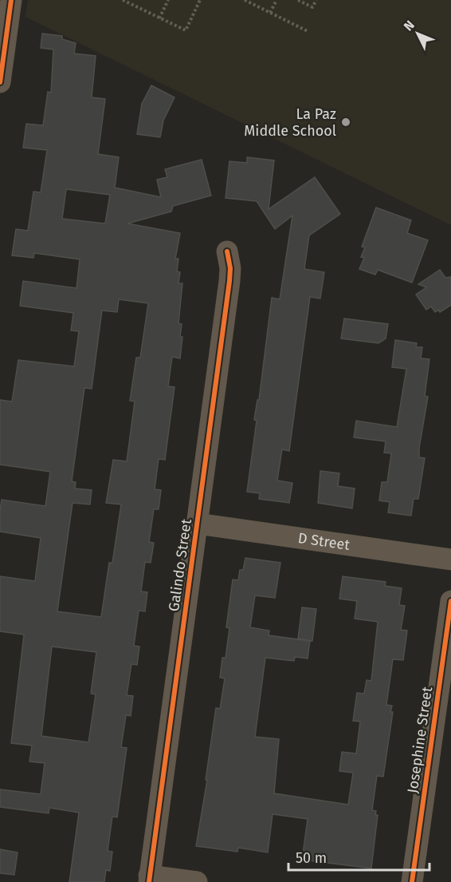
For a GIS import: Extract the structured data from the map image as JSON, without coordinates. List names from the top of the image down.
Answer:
{
  "streets": {
    "street": ["D Street", "Galindo Street", "Josephine Street"]
  },
  "crossings": [
    ["D Street", "Galindo Street"]
  ],
  "places": ["La Paz Middle School"],
  "scale_bar": "50 m",
  "north": "top left"
}
